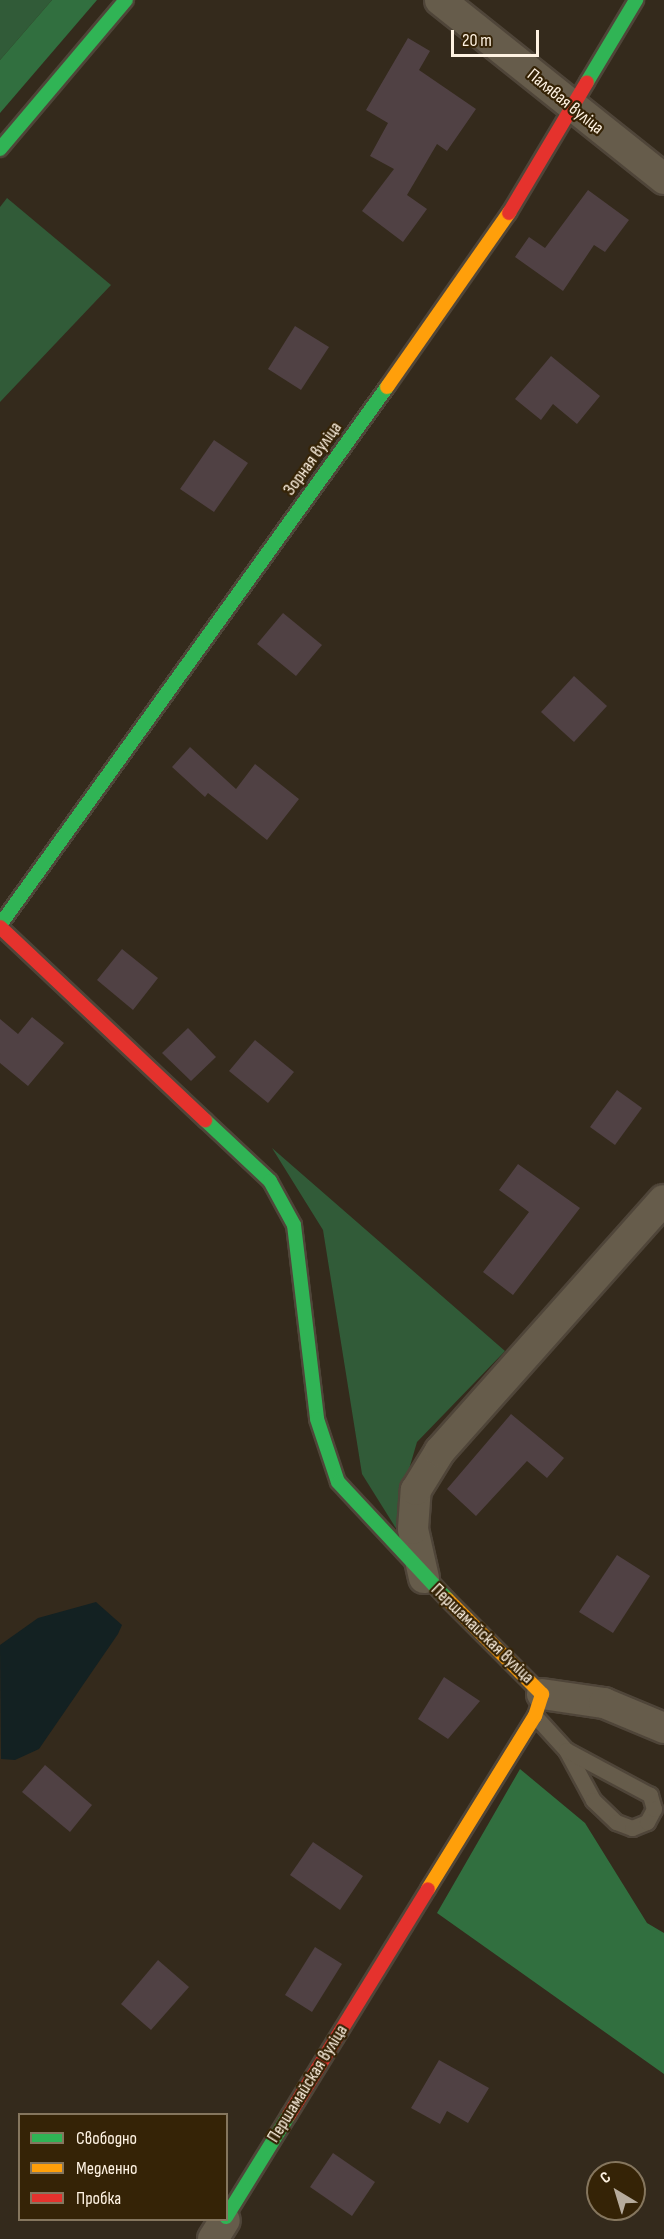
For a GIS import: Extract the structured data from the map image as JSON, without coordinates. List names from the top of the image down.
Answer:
{
  "streets": {
    "street": ["Палявая вуліца", "Зорная вуліца", "Першамайская вуліца"]
  },
  "crossings": [
    ["Палявая вуліца", "Зорная вуліца"]
  ],
  "legend": ["Свободно", "Медленно", "Пробка"],
  "scale_bar": "20 m",
  "north": "top left"
}
